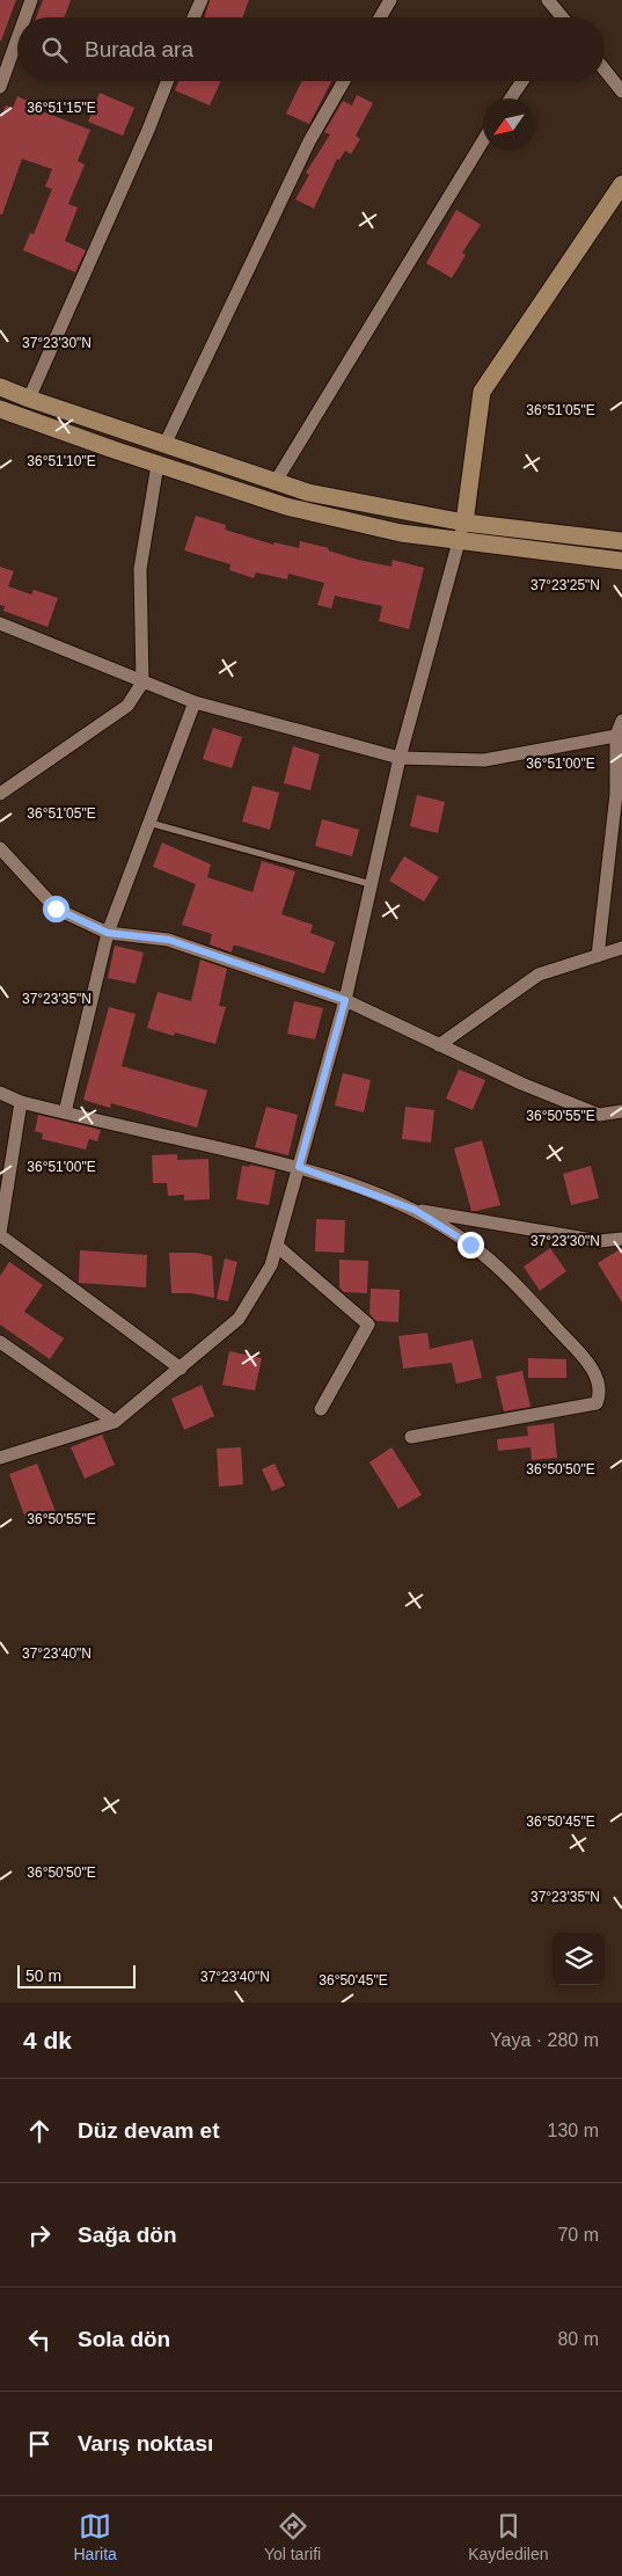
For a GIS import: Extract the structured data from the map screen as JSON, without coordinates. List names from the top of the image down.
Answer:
{
  "scale_bar": "50 m",
  "north": "bottom left",
  "page": {
    "search": "Burada ara",
    "scale": "50 m",
    "heading": ["4 dk", "Yaya · 280 m"],
    "list": [
      ["Düz devam et", "130 m"],
      ["Sağa dön", "70 m"],
      ["Sola dön", "80 m"],
      "Varış noktası"
    ],
    "nav": ["Harita", "Yol tarifi", "Kaydedilen"]
  },
  "coordinates": [
    "36°51'15\"E",
    "37°23'30\"N",
    "36°51'05\"E",
    "36°51'10\"E",
    "37°23'25\"N",
    "36°51'00\"E",
    "37°23'35\"N",
    "36°50'55\"E",
    "36°50'50\"E",
    "37°23'40\"N",
    "36°50'45\"E"
  ]
}
